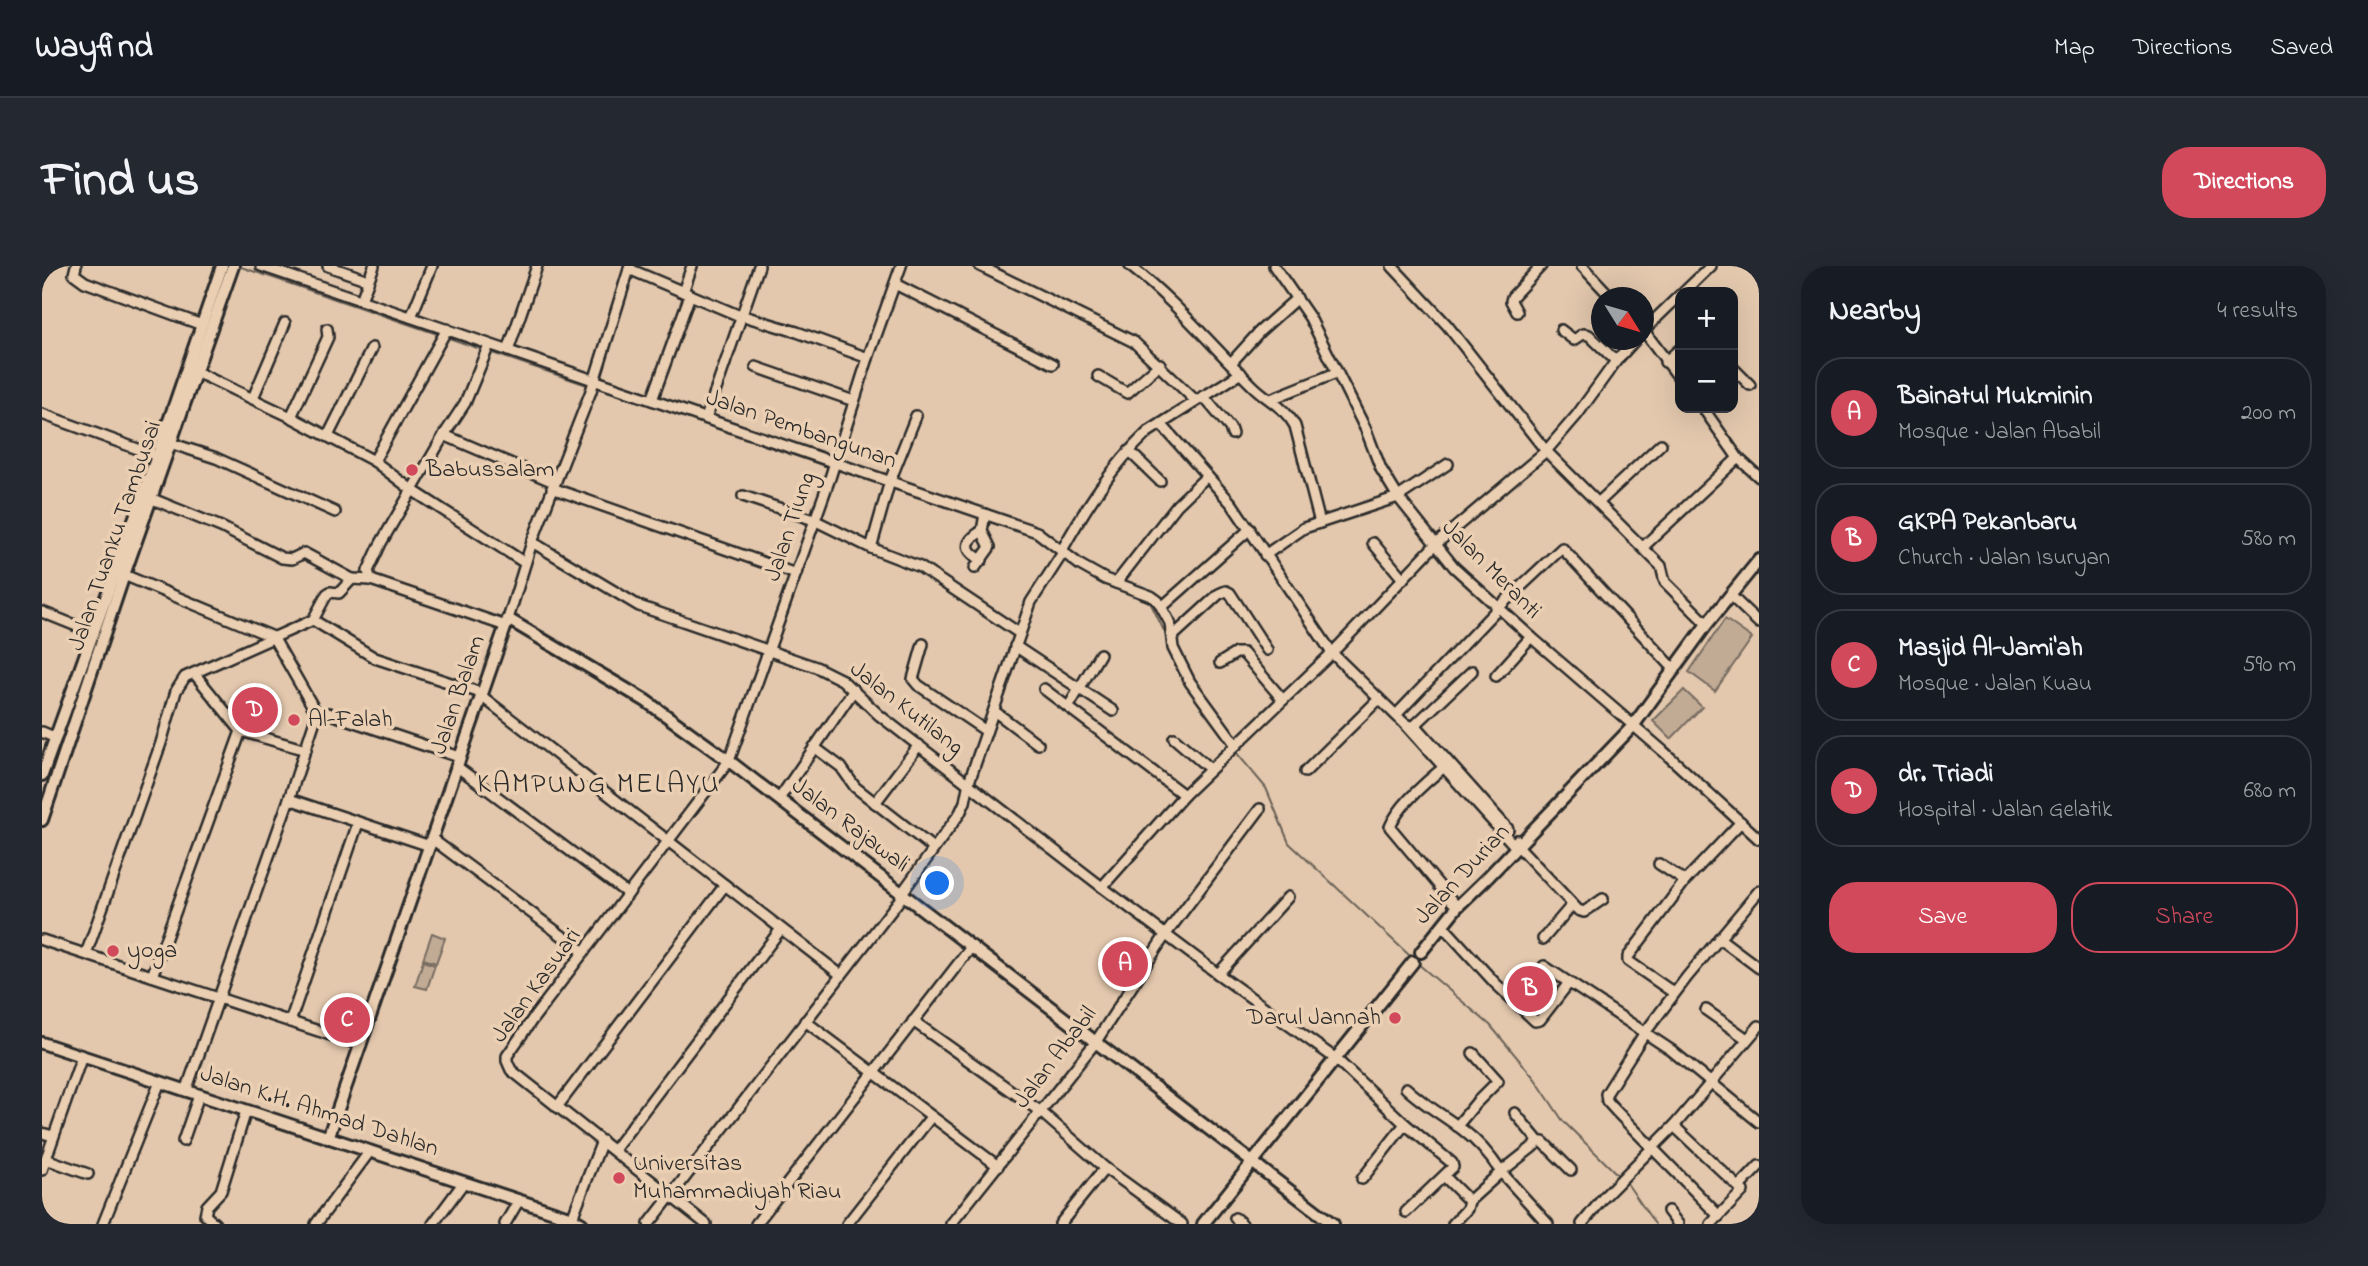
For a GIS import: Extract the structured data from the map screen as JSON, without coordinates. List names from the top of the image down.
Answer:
{
  "streets": {
    "main road": [
      "Jalan Tuanku Tambusai",
      "Jalan Balam",
      "Jalan Rajawali",
      "Jalan Durian",
      "Jalan K.H. Ahmad Dahlan"
    ],
    "street": [
      "Jalan Pembangunan",
      "Jalan Tiung",
      "Jalan Meranti",
      "Jalan Kutilang",
      "Jalan Kasuari",
      "Jalan Ababil"
    ]
  },
  "crossings": [
    ["Jalan Pembangunan", "Jalan Tiung"],
    ["Jalan Pembangunan", "Jalan Balam"],
    ["Jalan Tiung", "Jalan Kutilang"],
    ["Jalan Tiung", "Jalan Rajawali"],
    ["Jalan Tiung", "Jalan Kasuari"],
    ["Jalan Meranti", "Jalan Durian"],
    ["Jalan Balam", "Jalan Kutilang"],
    ["Jalan Balam", "Jalan Rajawali"],
    ["Jalan Balam", "Jalan K.H. Ahmad Dahlan"],
    ["Jalan Kutilang", "Jalan Durian"],
    ["Jalan Kutilang", "Jalan Ababil"],
    ["Jalan Rajawali", "Jalan Durian"],
    ["Jalan Rajawali", "Jalan Kasuari"],
    ["Jalan Rajawali", "Jalan Ababil"]
  ],
  "districts": ["KAMPUNG MELAYU"],
  "places": [
    "Babussalam",
    "Al-Falah",
    "yoga",
    "Darul Jannah",
    "Universitas Muhammadiyah Riau"
  ],
  "north": "bottom right",
  "page": {
    "header": "Wayfind",
    "nav": ["Map", "Directions", "Saved"],
    "title": "Find us",
    "buttons": [
      "Directions",
      ["Save", "Share"]
    ],
    "heading": ["Nearby", "4 results"],
    "map_buttons": ["+", "−"],
    "list": [
      {
        "mark": "A",
        "name": "Bainatul Mukminin",
        "note": "Mosque · Jalan Ababil",
        "value": "200 m"
      },
      {
        "mark": "B",
        "name": "GKPA Pekanbaru",
        "note": "Church · Jalan Isuryan",
        "value": "580 m"
      },
      {
        "mark": "C",
        "name": "Masjid Al-Jami'ah",
        "note": "Mosque · Jalan Kuau",
        "value": "590 m"
      },
      {
        "mark": "D",
        "name": "dr. Triadi",
        "note": "Hospital · Jalan Gelatik",
        "value": "680 m"
      }
    ],
    "pins": [
      "D",
      "A",
      "B",
      "C"
    ]
  }
}
